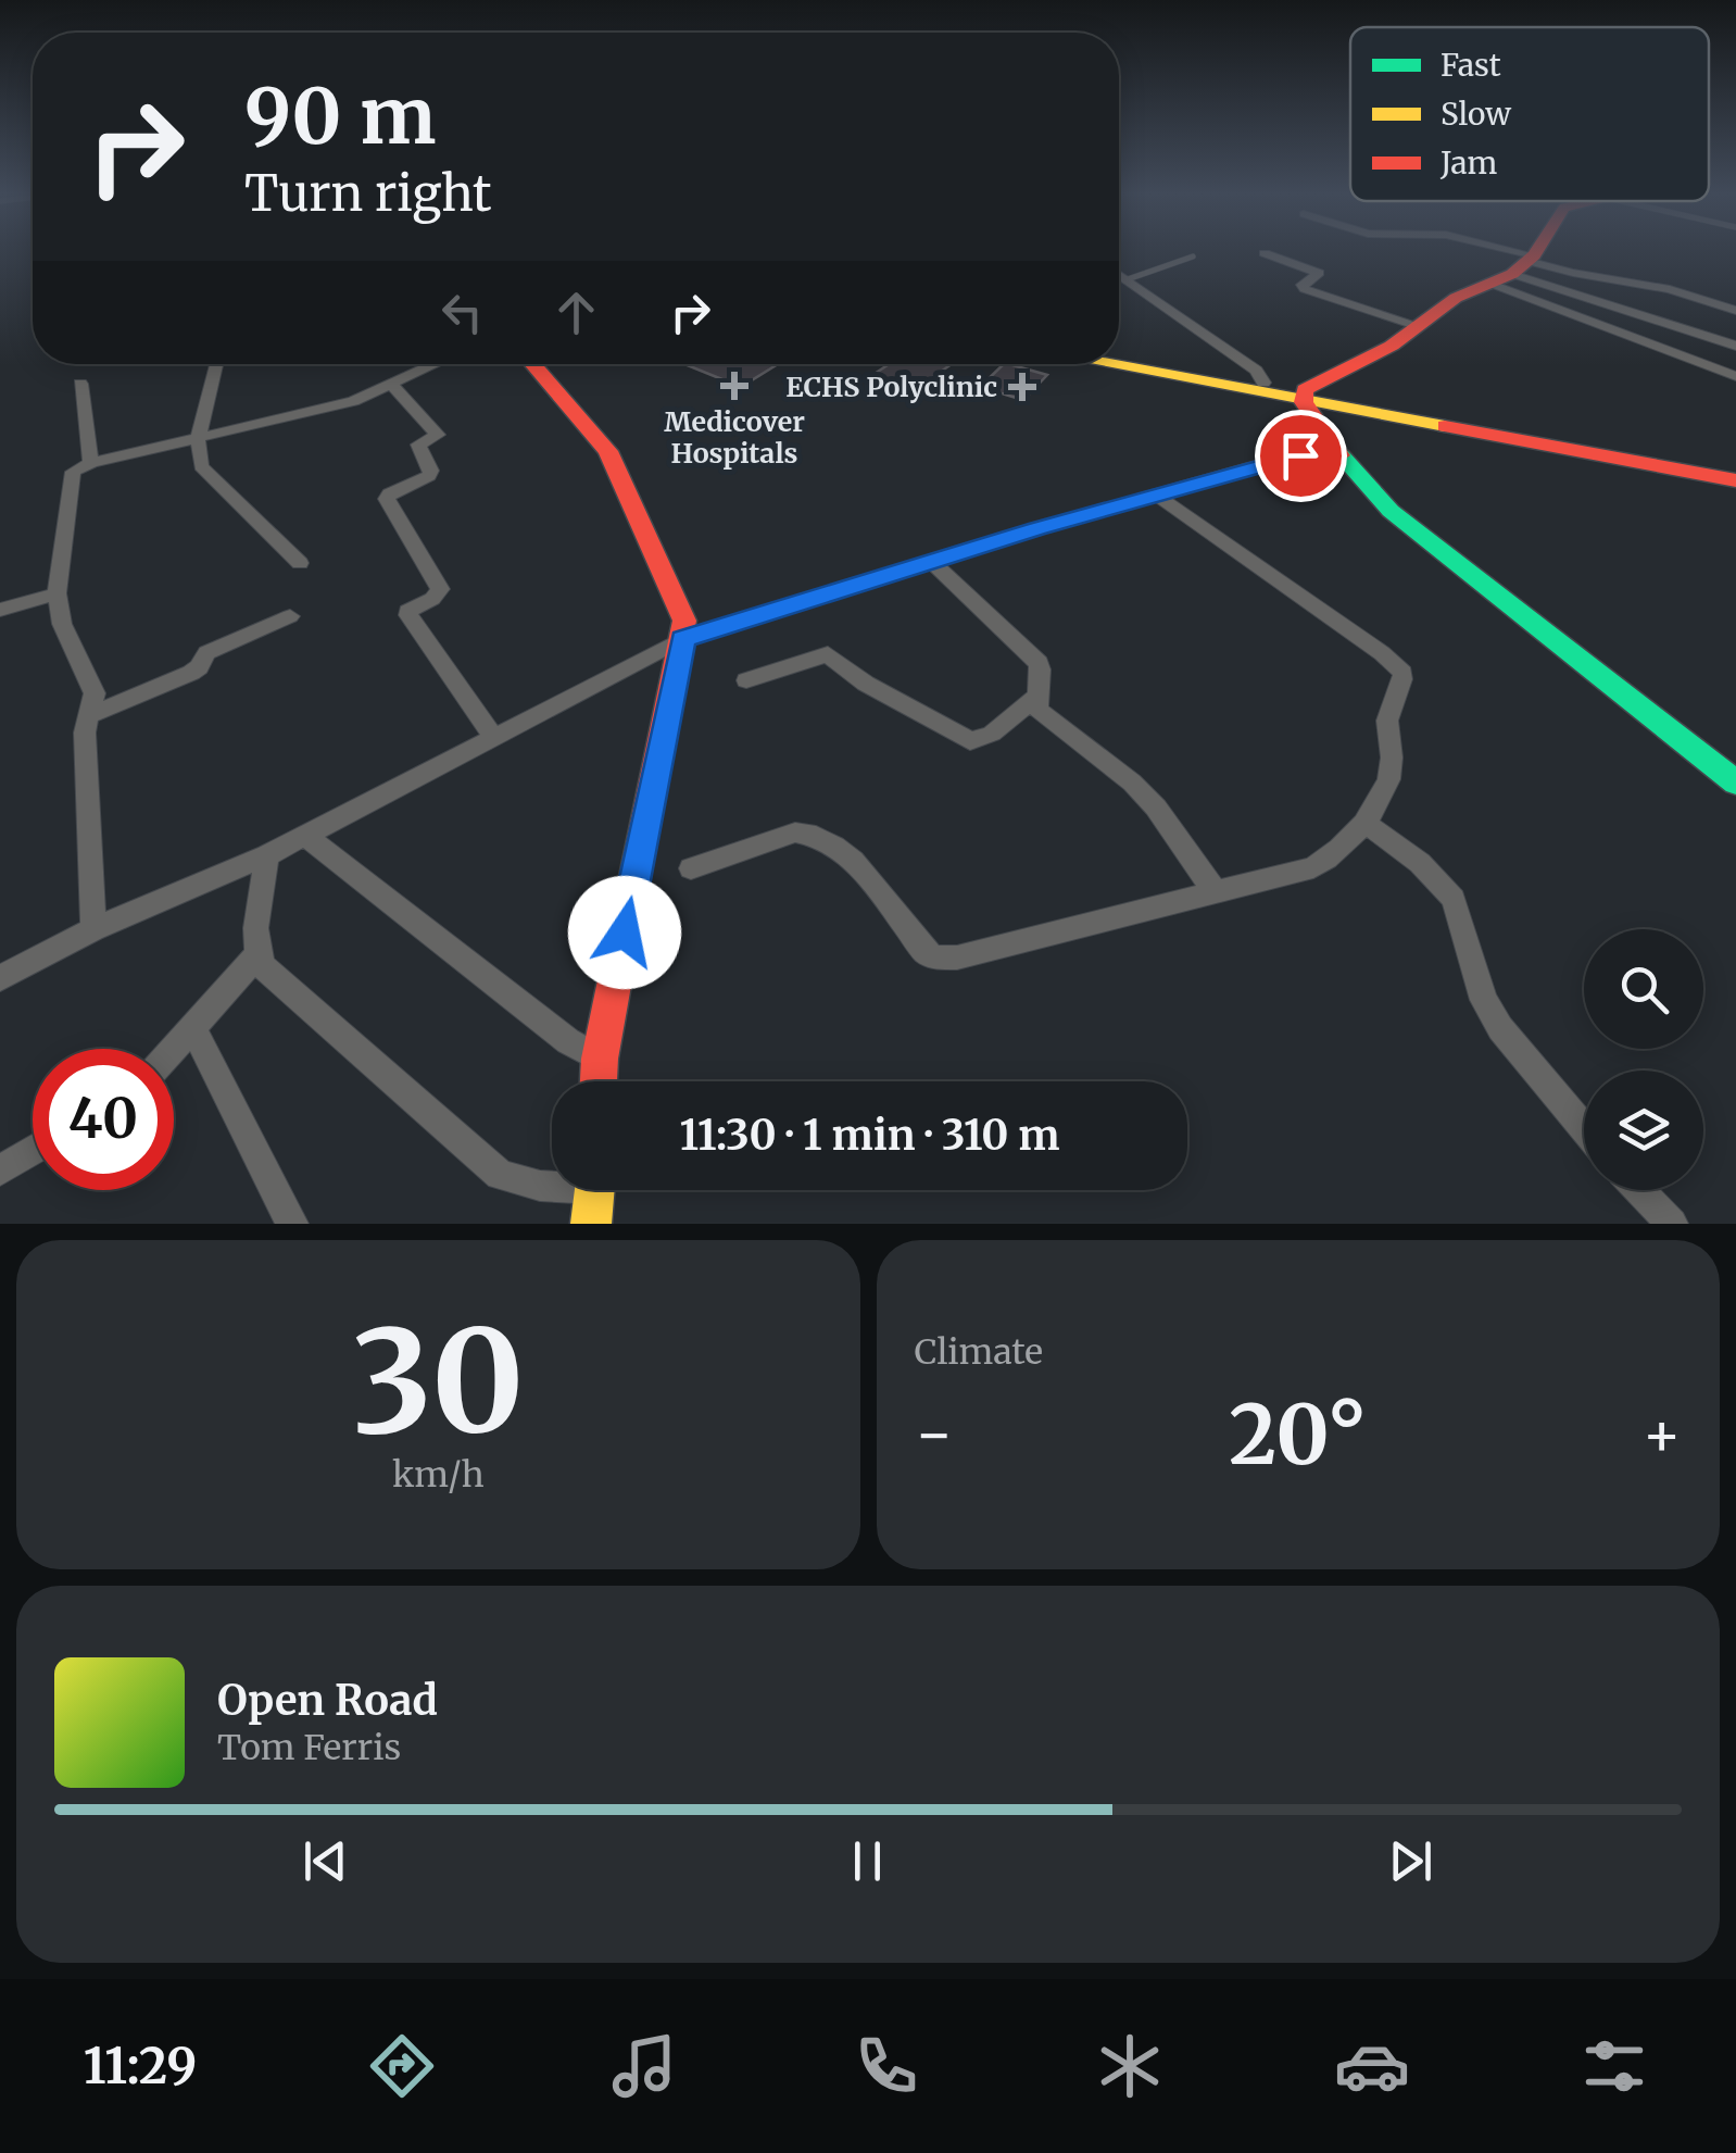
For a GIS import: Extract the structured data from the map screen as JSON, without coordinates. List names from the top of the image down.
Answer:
{
  "places": {
    "health": ["Medicover Hospitals", "ECHS Polyclinic"]
  },
  "legend": ["Fast", "Slow", "Jam"],
  "page": {
    "turn": ["90 m", "Turn right"],
    "limit": "40",
    "trip": "11:30 · 1 min · 310 m",
    "tile": [
      ["30", "km/h"],
      "Climate"
    ],
    "heat": ["−", "20°", "+"],
    "song": ["Open Road", "Tom Ferris"],
    "tabs": "11:29"
  }
}
